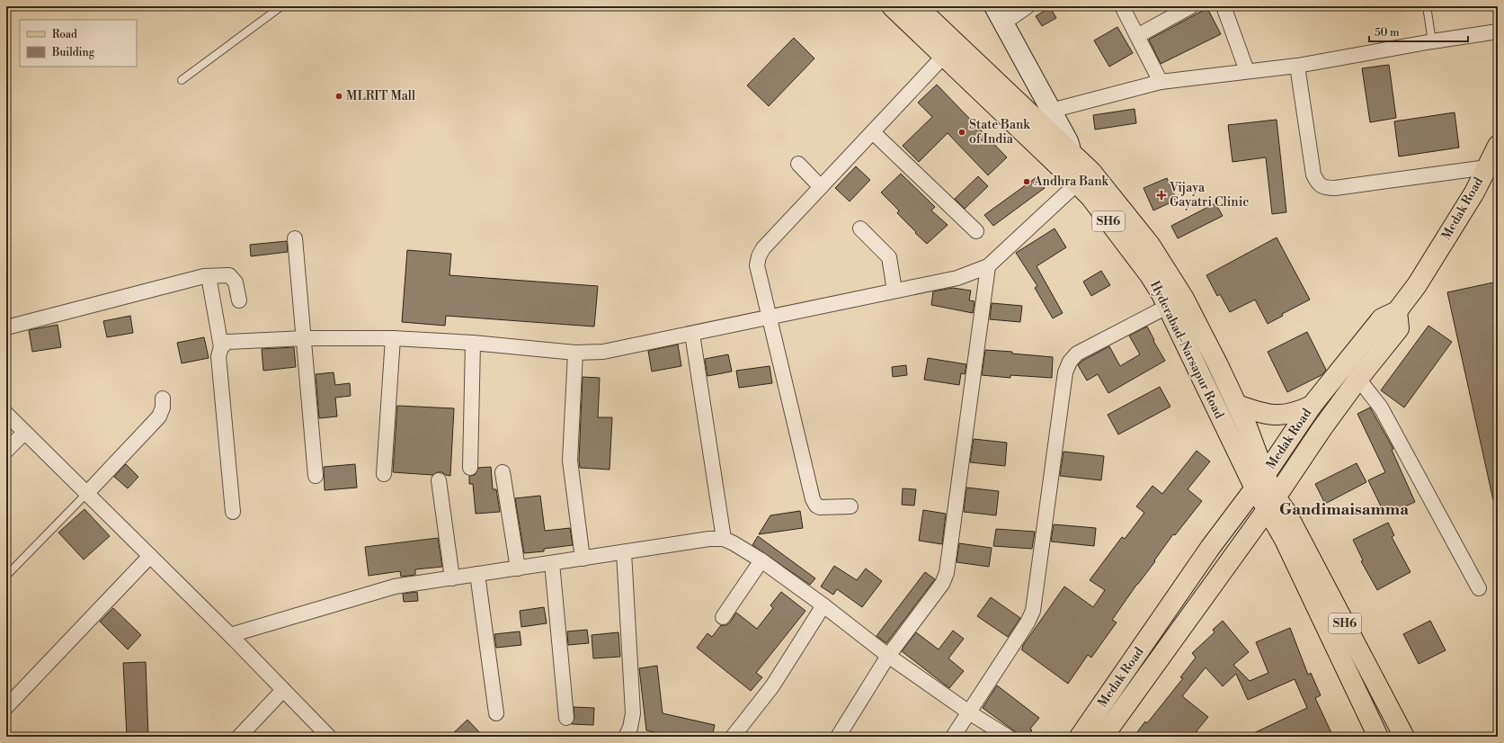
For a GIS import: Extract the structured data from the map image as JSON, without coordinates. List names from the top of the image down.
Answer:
{
  "streets": {
    "main road": ["Medak Road", "SH6", "Hyderabad-Narsapur Road"]
  },
  "crossings": [
    ["Medak Road", "Hyderabad-Narsapur Road"]
  ],
  "districts": ["Gandimaisamma"],
  "places": {
    "other": ["MLRIT Mall", "State Bank of India", "Andhra Bank"],
    "health": ["Vijaya Gayatri Clinic"]
  },
  "legend": ["Road", "Building"],
  "scale_bar": "50 m"
}
